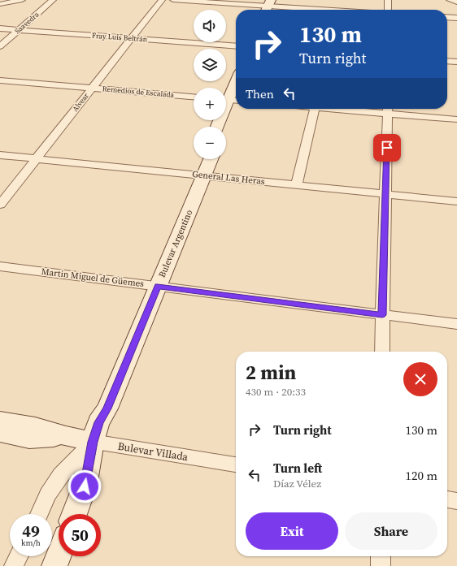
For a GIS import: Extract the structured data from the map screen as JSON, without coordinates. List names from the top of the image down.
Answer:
{
  "streets": {
    "main road": ["Bulevar Argentino", "Bulevar Villada"],
    "street": [
      "Saavedra",
      "Fray Luis Beltrán",
      "Remedios de Escalada",
      "Alvear",
      "General Las Heras",
      "Martin Miguel de Güemes"
    ]
  },
  "crossings": [
    ["Saavedra", "Fray Luis Beltrán"],
    ["Fray Luis Beltrán", "Alvear"],
    ["Remedios de Escalada", "Alvear"],
    ["Alvear", "General Las Heras"],
    ["General Las Heras", "Bulevar Argentino"],
    ["Bulevar Argentino", "Martin Miguel de Güemes"],
    ["Bulevar Argentino", "Bulevar Villada"]
  ],
  "page": {
    "map_buttons": ["+", "−"],
    "turn": ["130 m", "Turn right"],
    "then": "Then",
    "heading": ["2 min", "430 m · 20:33"],
    "list": [
      {
        "name": "Turn right",
        "value": "130 m"
      },
      {
        "name": "Turn left",
        "note": "Díaz Vélez",
        "value": "120 m"
      }
    ],
    "buttons": ["Exit", "Share"],
    "speed": "49 km/h",
    "limit": "50"
  }
}
